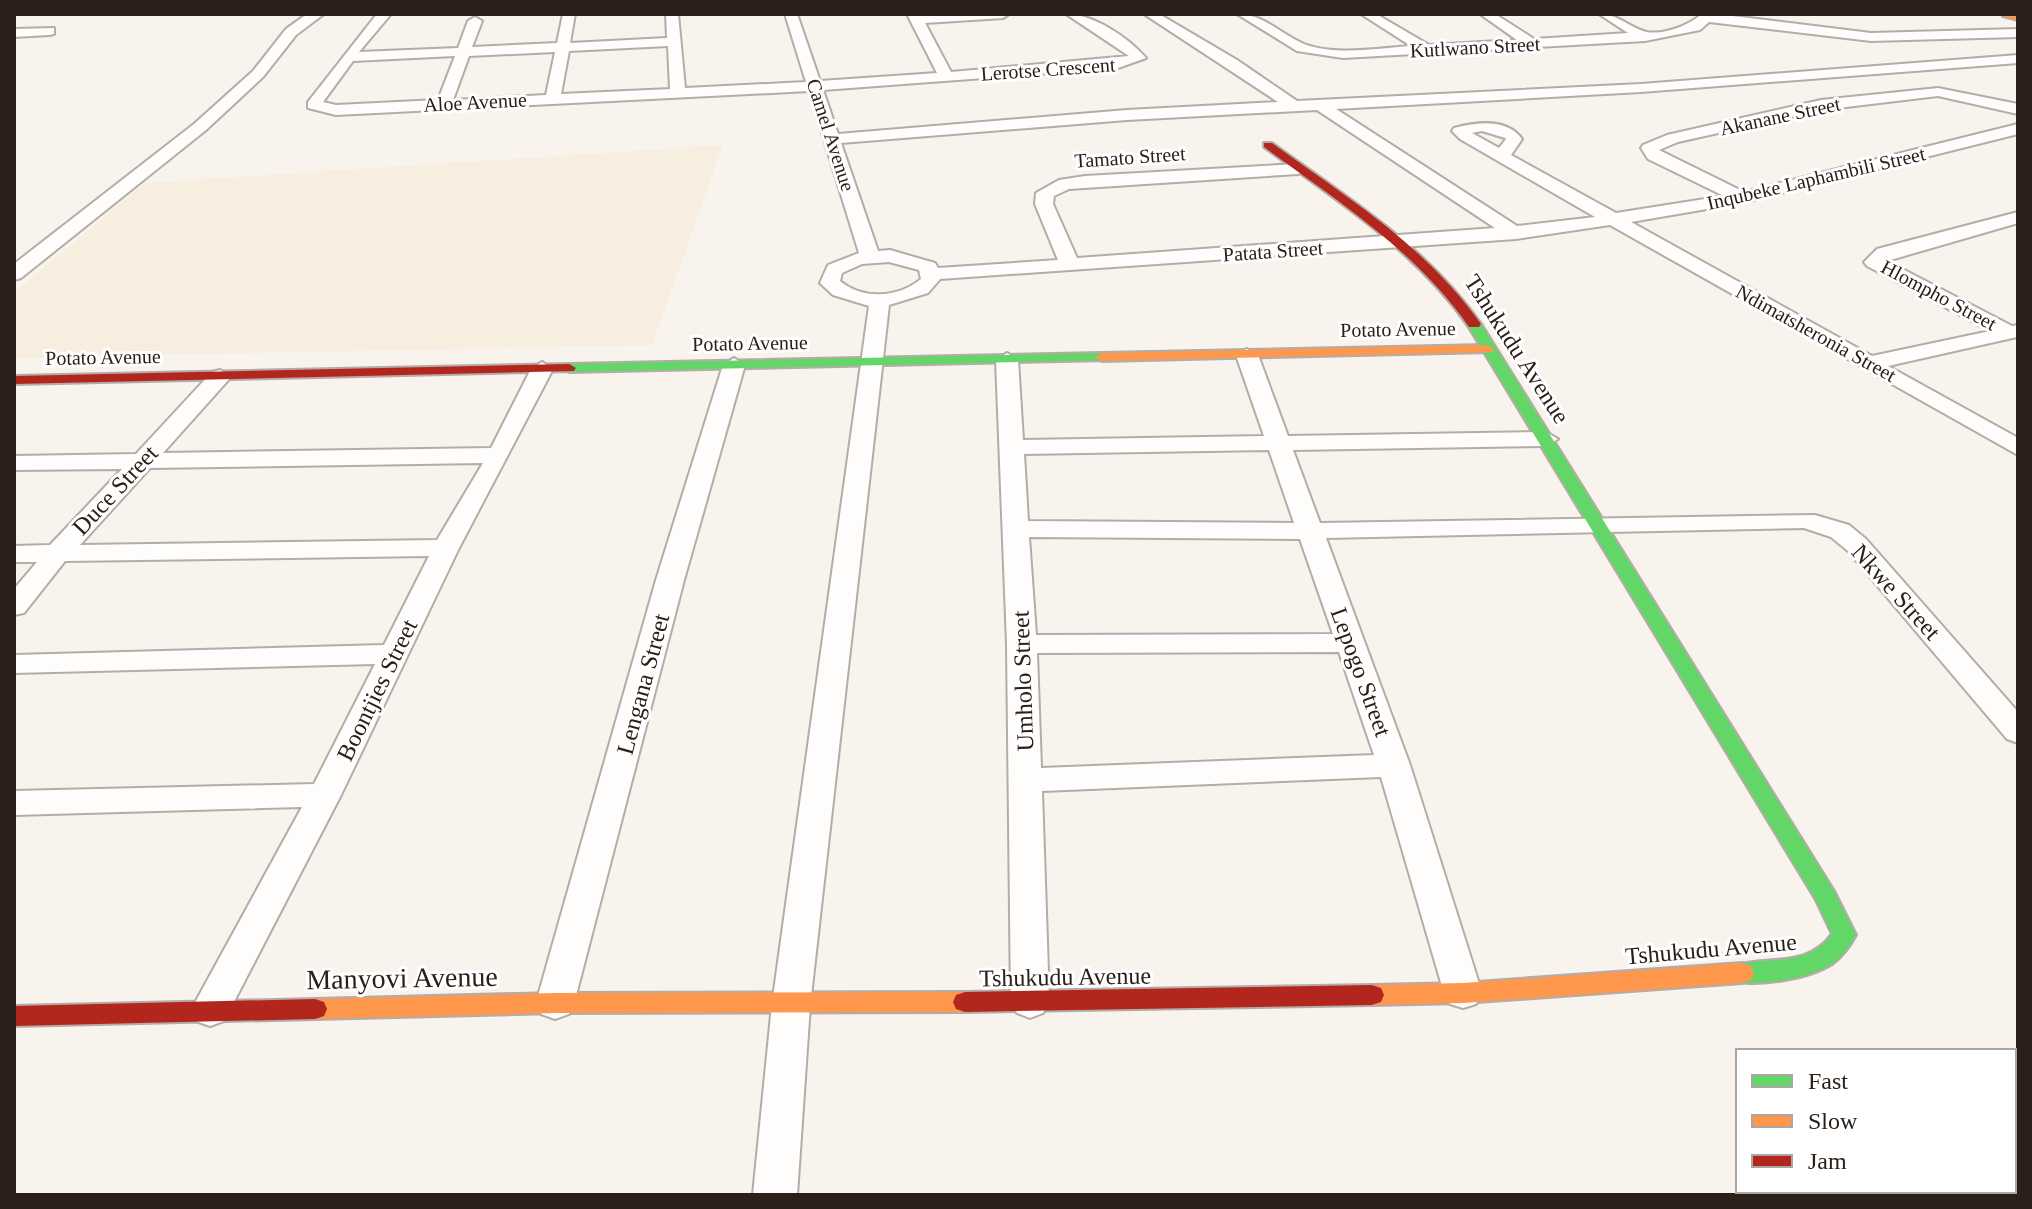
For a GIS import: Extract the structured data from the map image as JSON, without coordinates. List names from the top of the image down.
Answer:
{
  "streets": {
    "street": [
      "Kutlwano Street",
      "Lerotse Crescent",
      "Aloe Avenue",
      "Akanane Street",
      "Camel Avenue",
      "Tamato Street",
      "Inqubeke Laphambili Street",
      "Patata Street",
      "Hlompho Street",
      "Potato Avenue",
      "Ndimatsheronia Street",
      "Tshukudu Avenue",
      "Duce Street",
      "Nkwe Street",
      "Lepogo Street",
      "Umholo Street",
      "Lengana Street",
      "Boontjies Street",
      "Manyovi Avenue"
    ]
  },
  "crossings": [
    ["Lerotse Crescent", "Aloe Avenue"],
    ["Aloe Avenue", "Camel Avenue"],
    ["Akanane Street", "Inqubeke Laphambili Street"],
    ["Tamato Street", "Patata Street"],
    ["Inqubeke Laphambili Street", "Patata Street"],
    ["Inqubeke Laphambili Street", "Ndimatsheronia Street"],
    ["Patata Street", "Ndimatsheronia Street"],
    ["Patata Street", "Tshukudu Avenue"],
    ["Hlompho Street", "Ndimatsheronia Street"],
    ["Potato Avenue", "Tshukudu Avenue"],
    ["Potato Avenue", "Duce Street"],
    ["Potato Avenue", "Lepogo Street"],
    ["Potato Avenue", "Umholo Street"],
    ["Potato Avenue", "Lengana Street"],
    ["Potato Avenue", "Boontjies Street"],
    ["Tshukudu Avenue", "Nkwe Street"],
    ["Tshukudu Avenue", "Lepogo Street"],
    ["Tshukudu Avenue", "Umholo Street"],
    ["Tshukudu Avenue", "Manyovi Avenue"],
    ["Nkwe Street", "Lepogo Street"],
    ["Nkwe Street", "Umholo Street"],
    ["Lengana Street", "Manyovi Avenue"],
    ["Boontjies Street", "Manyovi Avenue"]
  ],
  "legend": ["Fast", "Slow", "Jam"]
}
